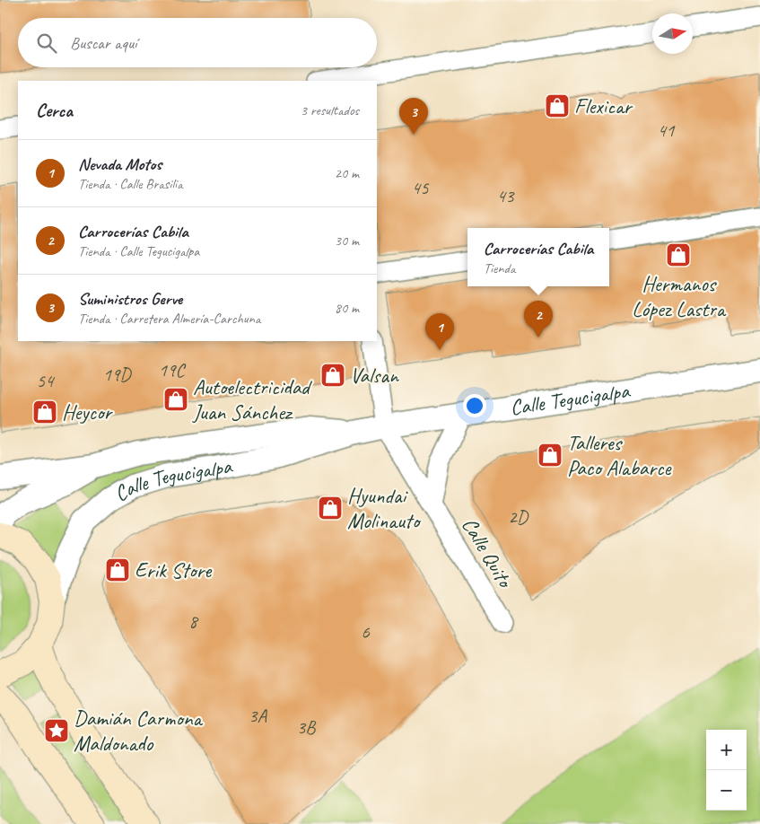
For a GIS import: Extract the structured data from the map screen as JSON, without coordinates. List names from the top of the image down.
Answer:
{
  "streets": {
    "street": ["Calle Tegucigalpa", "Calle Quito"]
  },
  "crossings": [
    ["Calle Tegucigalpa", "Calle Quito"]
  ],
  "places": {
    "shop": [
      "Flexicar",
      "Hermanos López Lastra",
      "Valsan",
      "Autoelectricidad Juan Sánchez",
      "Heycor",
      "Talleres Paco Alabarce",
      "Hyundai Molinauto",
      "Erik Store"
    ],
    "place": ["Damián Carmona Maldonado"]
  },
  "house_numbers": [
    "41",
    "45",
    "43",
    "19C",
    "19D",
    "54",
    "2D",
    "8",
    "6",
    "3A",
    "3B"
  ],
  "north": "right",
  "page": {
    "search": "Buscar aquí",
    "heading": ["Cerca", "3 resultados"],
    "pins": ["3", "2", "1"],
    "list": [
      {
        "mark": "1",
        "name": "Nevada Motos",
        "note": "Tienda · Calle Brasilia",
        "value": "20 m"
      },
      {
        "mark": "2",
        "name": "Carrocerías Cabila",
        "note": "Tienda · Calle Tegucigalpa",
        "value": "30 m"
      },
      {
        "mark": "3",
        "name": "Suministros Gerve",
        "note": "Tienda · Carretera Almería-Carchuna",
        "value": "80 m"
      }
    ],
    "popup": ["Carrocerías Cabila", "Tienda"],
    "map_buttons": ["+", "−"]
  }
}
